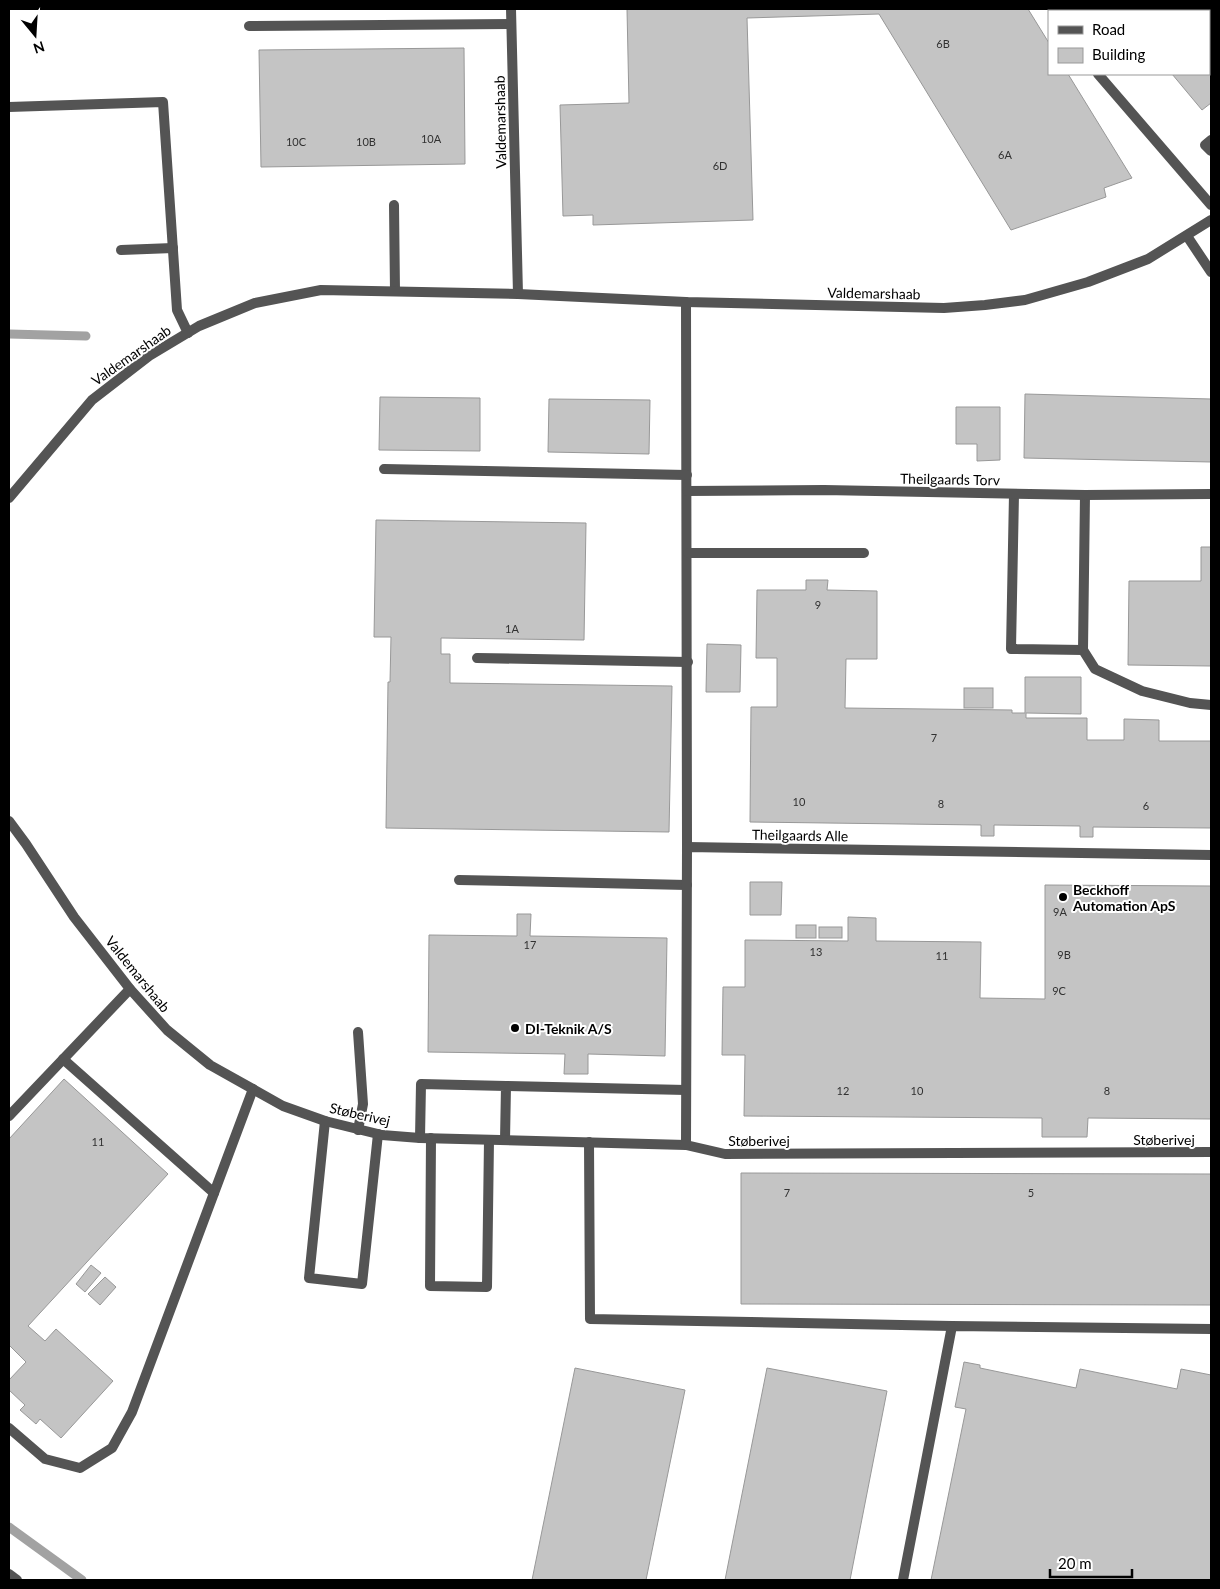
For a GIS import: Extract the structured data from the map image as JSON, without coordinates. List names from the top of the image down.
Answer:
{
  "streets": {
    "street": [
      "Valdemarshaab",
      "Theilgaards Torv",
      "Theilgaards Alle",
      "Støberivej"
    ]
  },
  "crossings": [
    ["Valdemarshaab", "Støberivej"]
  ],
  "places": ["Beckhoff Automation ApS", "DI-Teknik A/S"],
  "house_numbers": [
    "6B",
    "10A",
    "10C",
    "10B",
    "6A",
    "6D",
    "9",
    "1A",
    "7",
    "10",
    "8",
    "6",
    "9A",
    "17",
    "13",
    "9B",
    "11",
    "9C",
    "12",
    "10",
    "8",
    "11",
    "7",
    "5"
  ],
  "legend": ["Road", "Building"],
  "scale_bar": "20 m",
  "north": "bottom"
}
